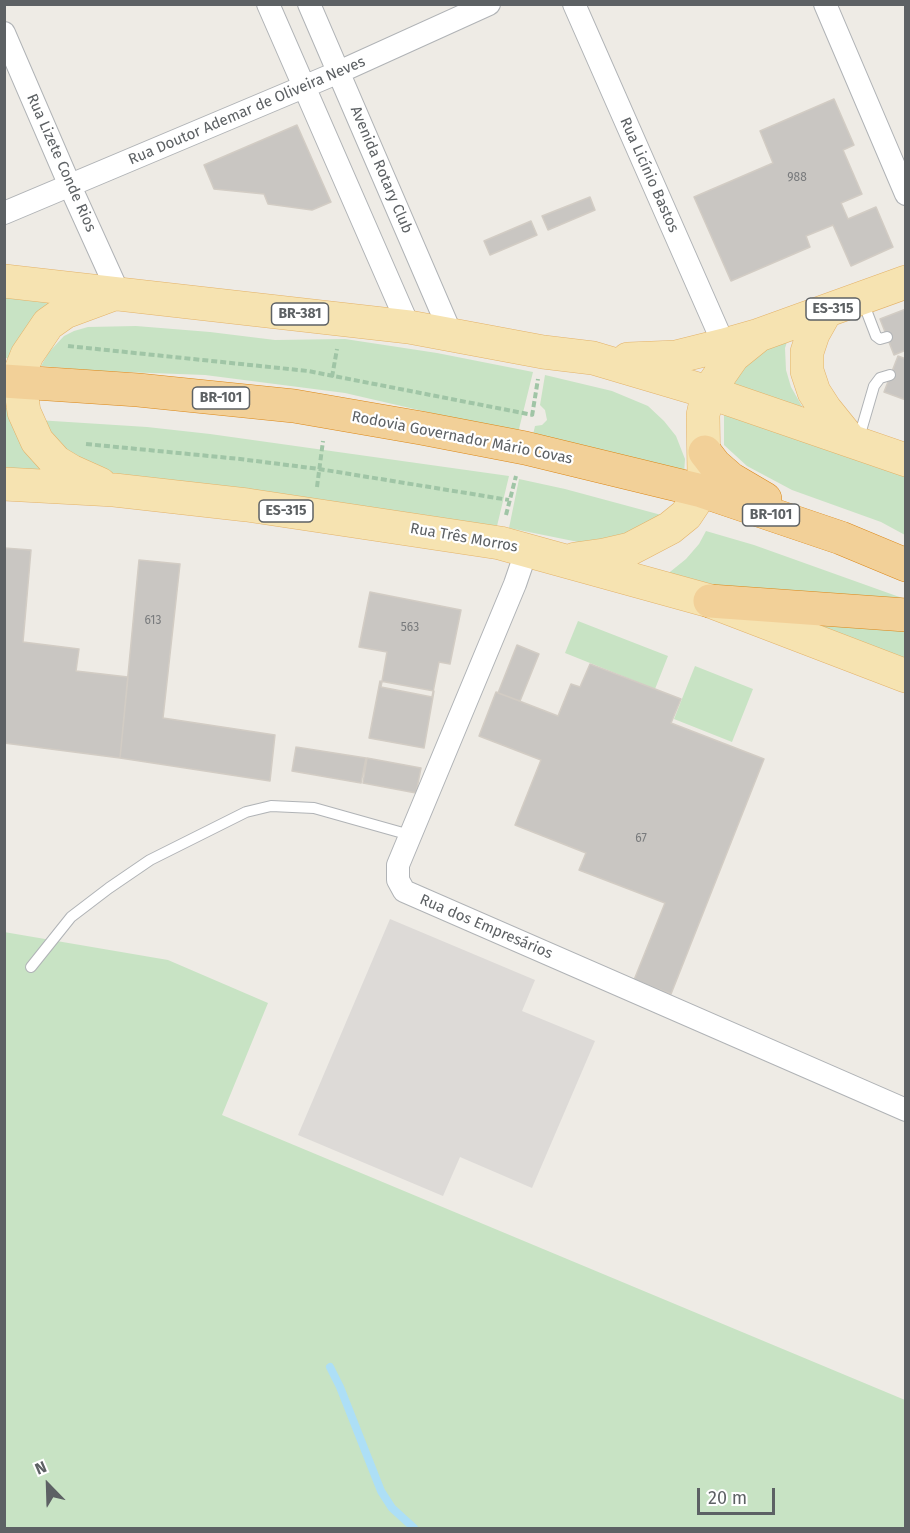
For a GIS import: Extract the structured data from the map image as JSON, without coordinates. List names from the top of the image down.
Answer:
{
  "streets": {
    "highway": ["BR-101", "Rodovia Governador Mário Covas"],
    "main road": ["ES-315", "BR-381", "Rua Três Morros"],
    "street": [
      "Rua Doutor Ademar de Oliveira Neves",
      "Rua Lizete Conde Rios",
      "Avenida Rotary Club",
      "Rua Licínio Bastos",
      "Rua dos Empresários"
    ]
  },
  "crossings": [
    ["Rua Doutor Ademar de Oliveira Neves", "Rua Lizete Conde Rios"],
    ["Rua Doutor Ademar de Oliveira Neves", "Avenida Rotary Club"],
    ["Rua Lizete Conde Rios", "BR-381"],
    ["Avenida Rotary Club", "BR-381"],
    ["Rua Licínio Bastos", "ES-315"],
    ["ES-315", "BR-381"],
    ["Rua Três Morros", "Rua dos Empresários"]
  ],
  "house_numbers": [
    "988",
    "613",
    "563",
    "67"
  ],
  "scale_bar": "20 m",
  "north": "top left"
}
